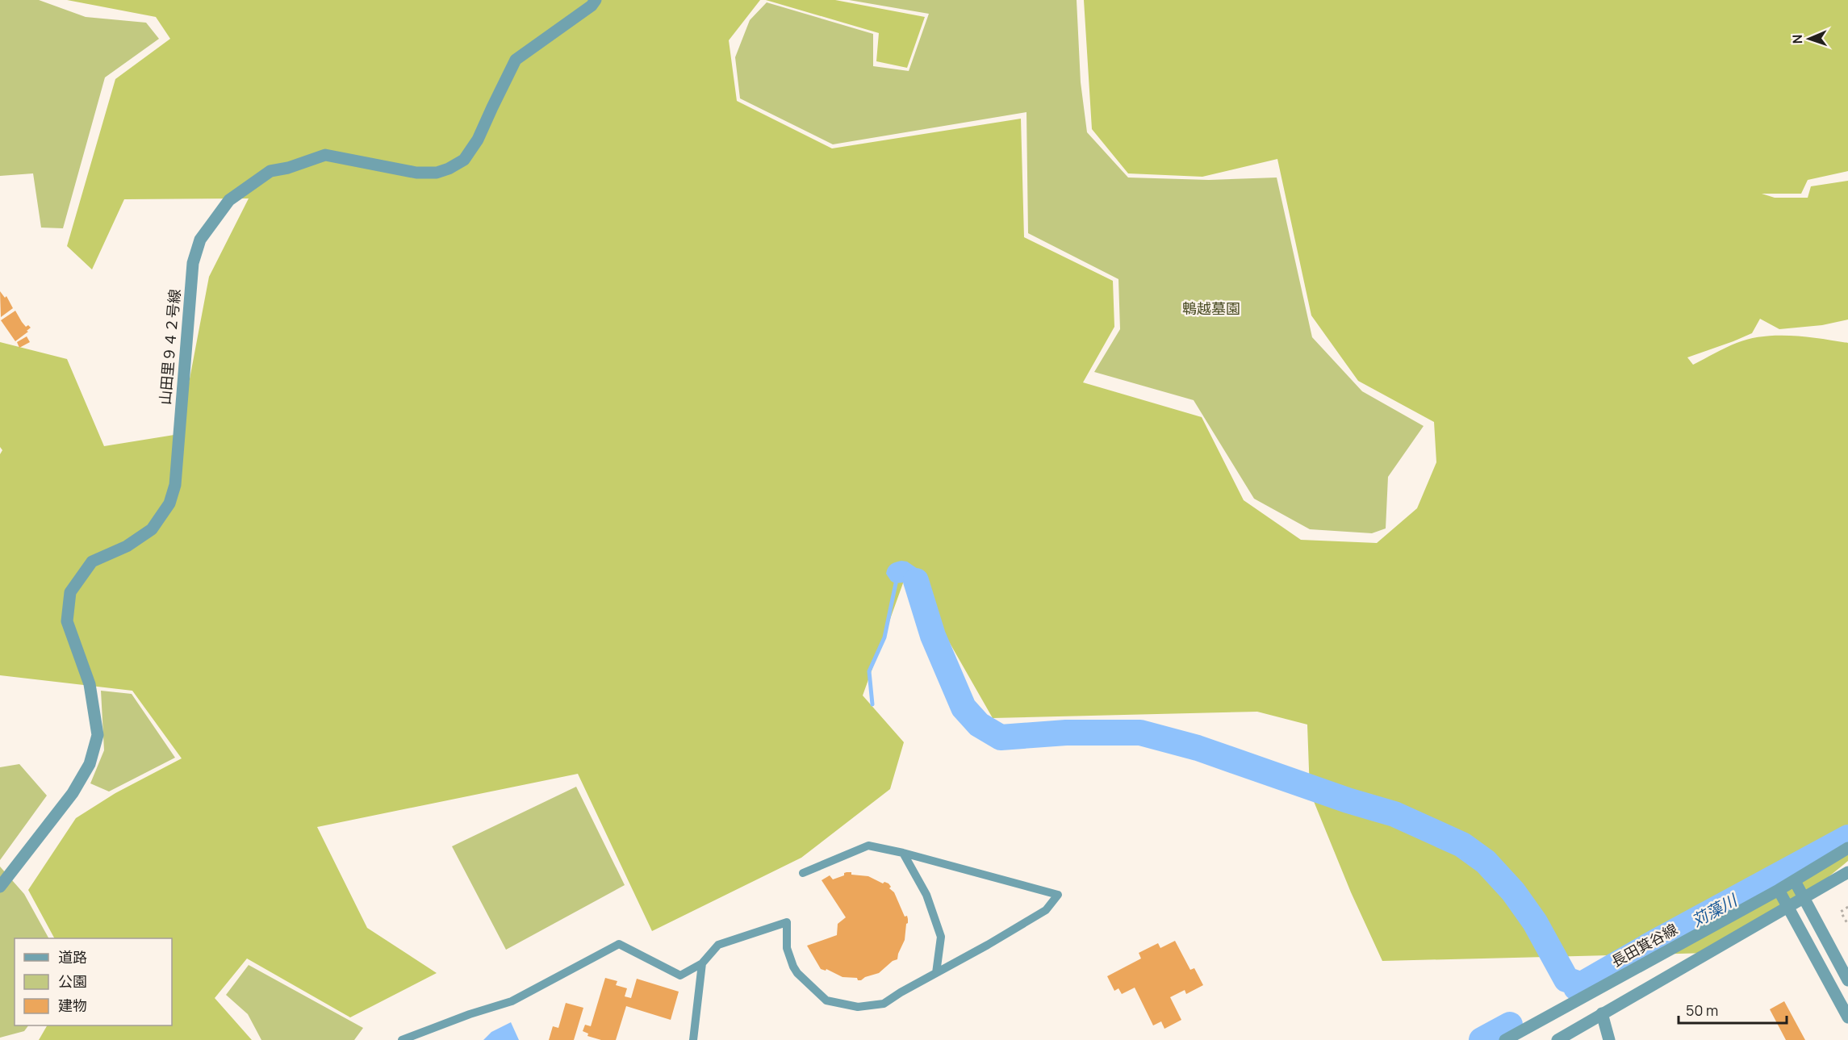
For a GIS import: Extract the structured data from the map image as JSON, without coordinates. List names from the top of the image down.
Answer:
{
  "streets": {
    "street": ["山田里９４２号線", "長田箕谷線"]
  },
  "water": ["苅藻川"],
  "parks": ["鵯越墓園"],
  "legend": ["道路", "公園", "建物"],
  "scale_bar": "50 m",
  "north": "left"
}
